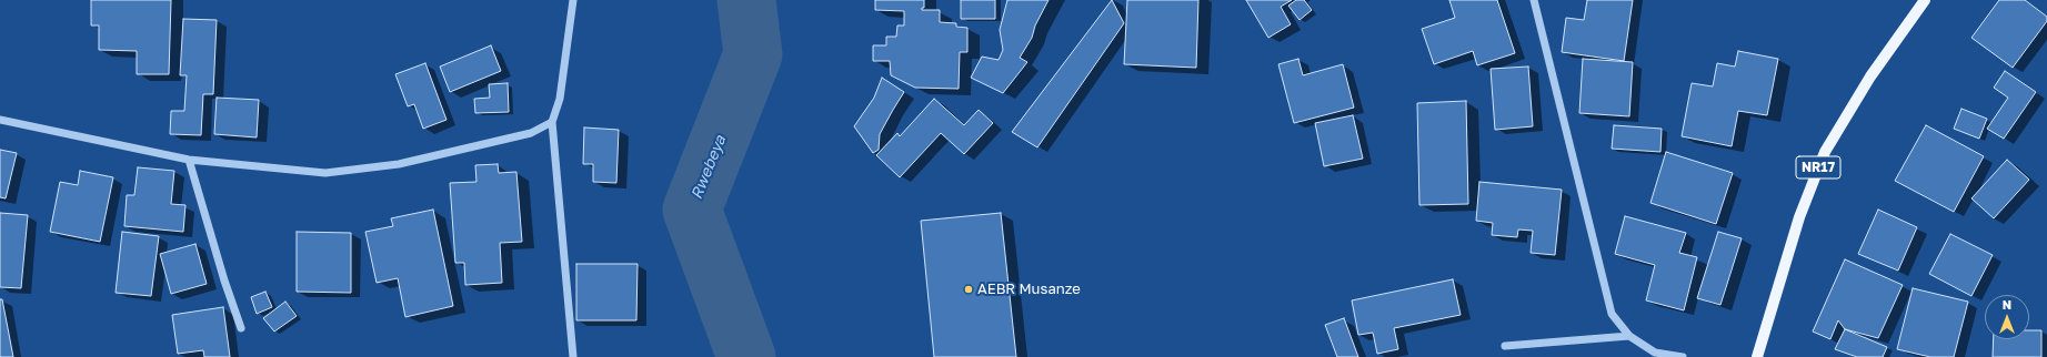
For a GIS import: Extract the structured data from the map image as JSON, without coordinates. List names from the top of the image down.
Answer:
{
  "streets": {
    "main road": ["NR17"]
  },
  "water": ["Rwebeya"],
  "places": ["AEBR Musanze"],
  "north": "top"
}
